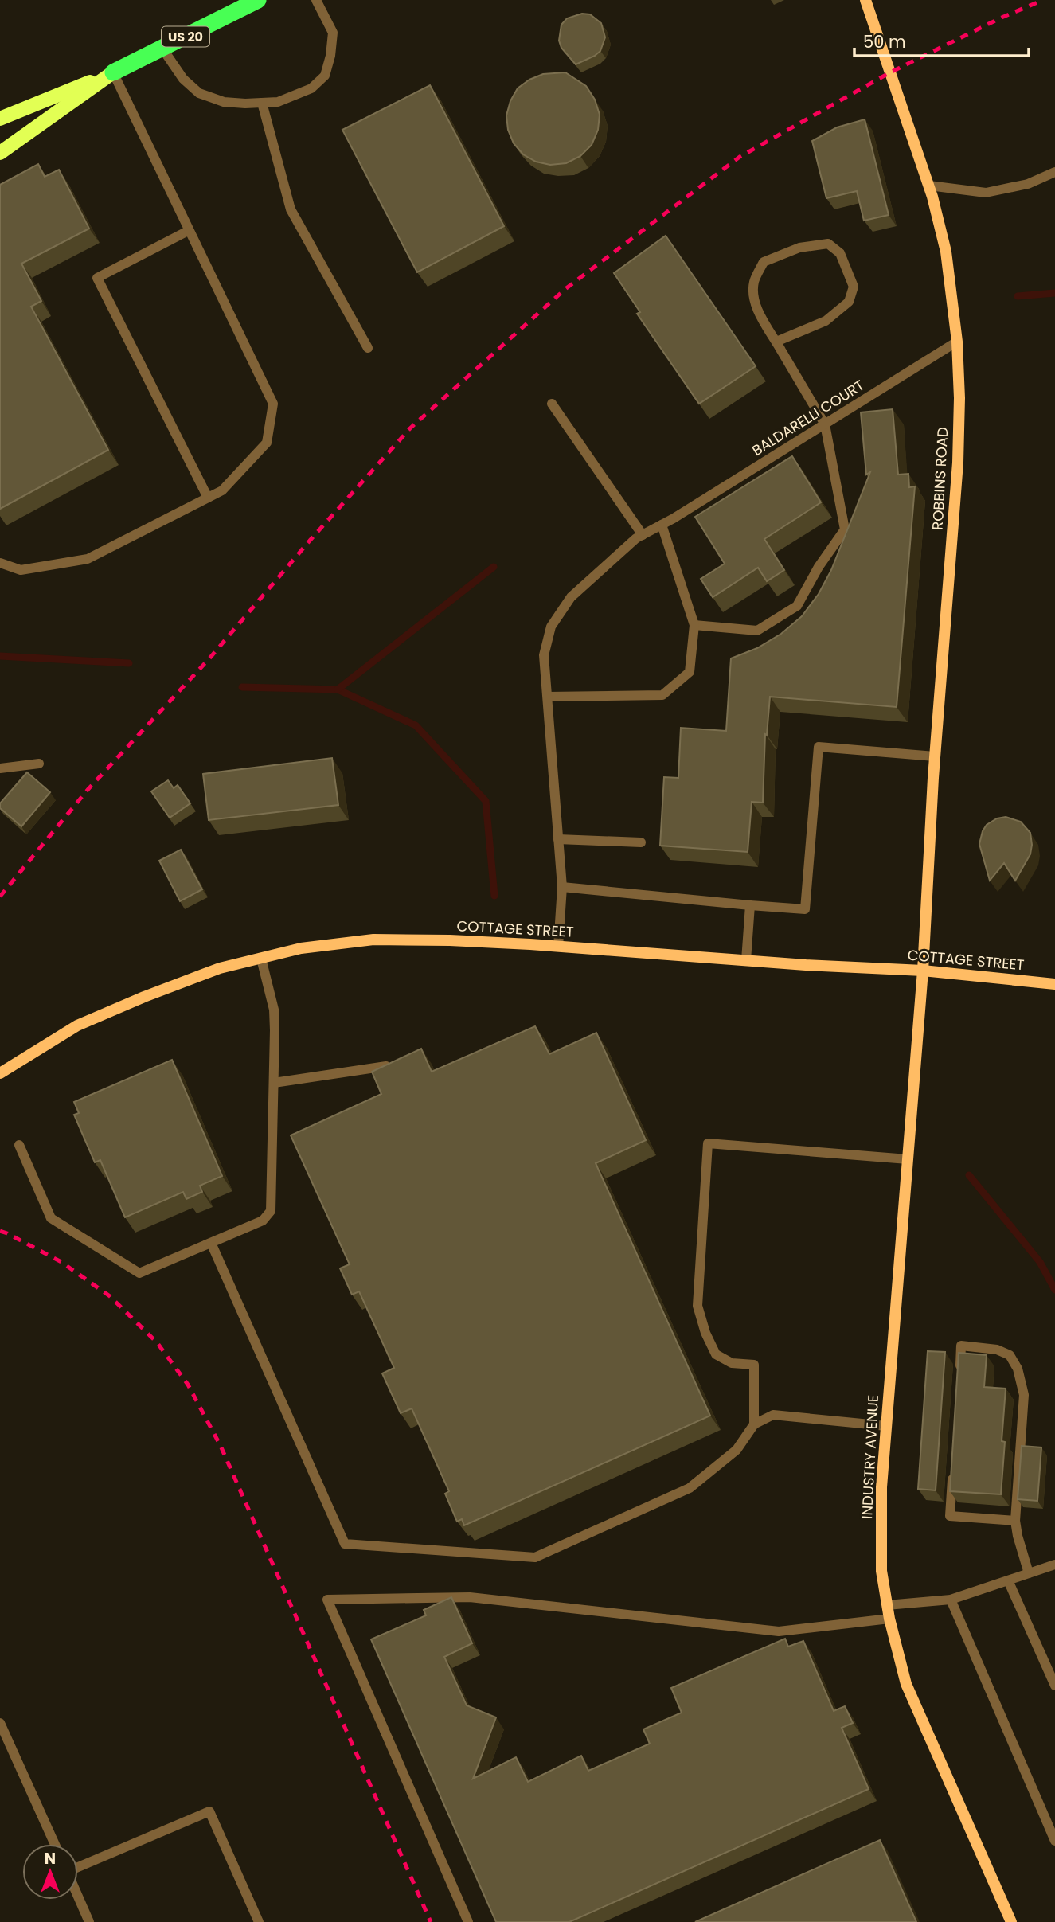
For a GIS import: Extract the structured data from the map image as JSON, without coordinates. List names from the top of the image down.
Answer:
{
  "streets": {
    "highway": ["US 20"],
    "street": ["ROBBINS ROAD", "COTTAGE STREET", "INDUSTRY AVENUE"],
    "lane": ["BALDARELLI COURT"]
  },
  "crossings": [
    ["BALDARELLI COURT", "ROBBINS ROAD"],
    ["BALDARELLI COURT", "COTTAGE STREET"],
    ["ROBBINS ROAD", "COTTAGE STREET"],
    ["ROBBINS ROAD", "INDUSTRY AVENUE"],
    ["COTTAGE STREET", "INDUSTRY AVENUE"]
  ],
  "scale_bar": "50 m",
  "north": "top"
}
